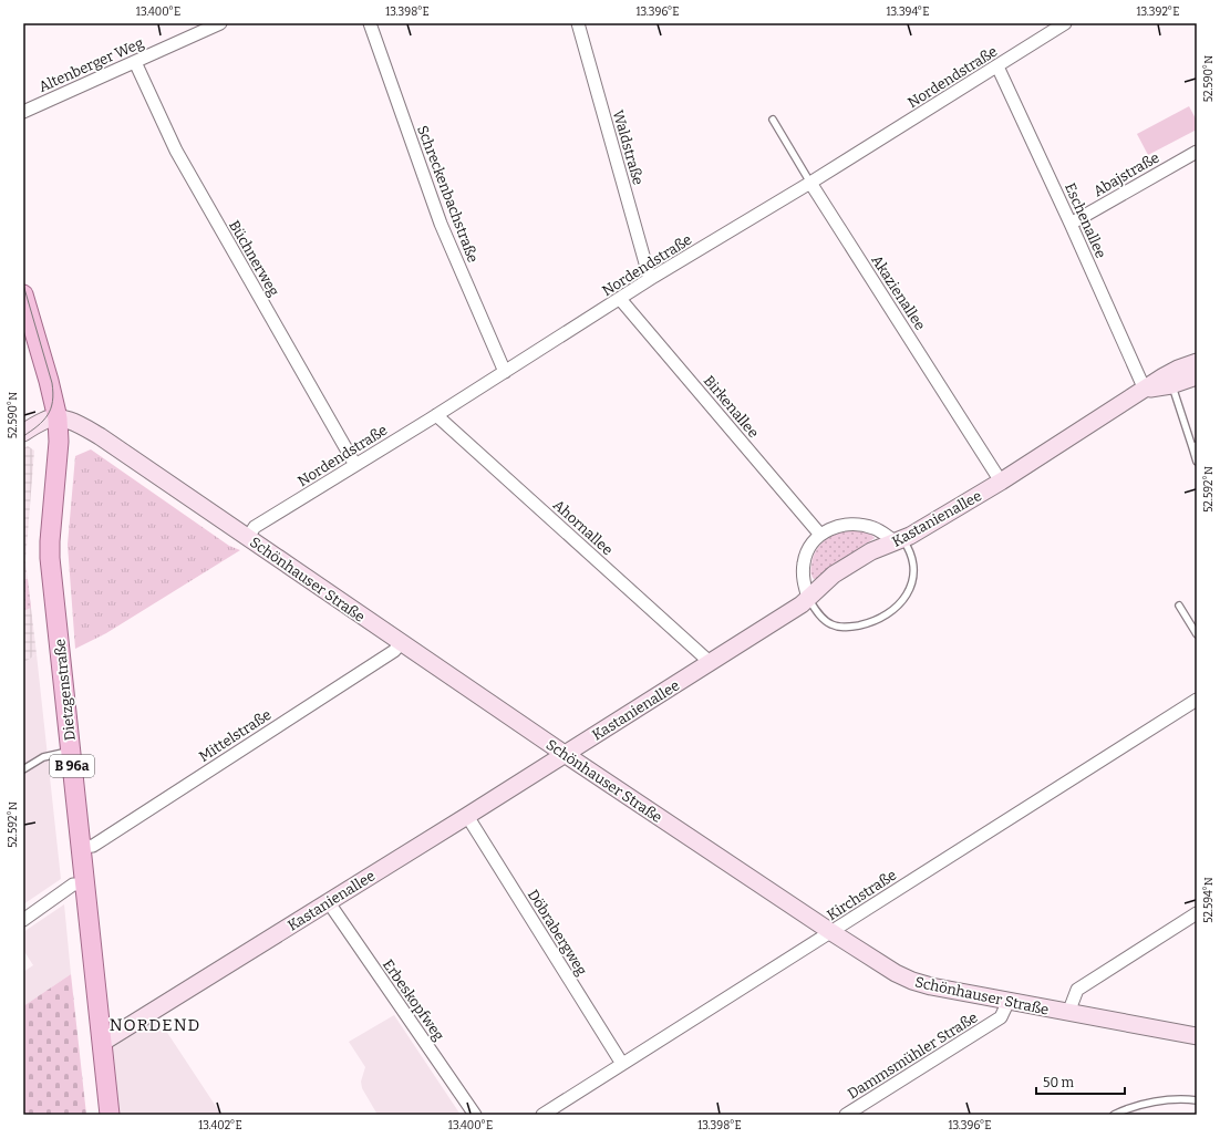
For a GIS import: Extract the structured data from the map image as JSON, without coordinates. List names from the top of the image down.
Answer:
{
  "streets": {
    "main road": ["Dietzgenstraße", "B 96a"],
    "street": [
      "Altenberger Weg",
      "Nordendstraße",
      "Waldstraße",
      "Abajstraße",
      "Schreckenbachstraße",
      "Eschenallee",
      "Büchnerweg",
      "Akazienallee",
      "Birkenallee",
      "Kastanienallee",
      "Ahornallee",
      "Schönhauser Straße",
      "Mittelstraße",
      "Kirchstraße",
      "Döbrabergweg",
      "Erbeskopfweg",
      "Dammsmühler Straße"
    ]
  },
  "crossings": [
    ["Altenberger Weg", "Büchnerweg"],
    ["Nordendstraße", "Waldstraße"],
    ["Nordendstraße", "Schreckenbachstraße"],
    ["Nordendstraße", "Eschenallee"],
    ["Nordendstraße", "Büchnerweg"],
    ["Nordendstraße", "Akazienallee"],
    ["Nordendstraße", "Birkenallee"],
    ["Nordendstraße", "Ahornallee"],
    ["Nordendstraße", "Schönhauser Straße"],
    ["Abajstraße", "Eschenallee"],
    ["Eschenallee", "Kastanienallee"],
    ["Akazienallee", "Kastanienallee"],
    ["Kastanienallee", "Ahornallee"],
    ["Kastanienallee", "Schönhauser Straße"],
    ["Kastanienallee", "Dietzgenstraße"],
    ["Kastanienallee", "Döbrabergweg"],
    ["Kastanienallee", "Erbeskopfweg"],
    ["Schönhauser Straße", "Dietzgenstraße"],
    ["Schönhauser Straße", "Mittelstraße"],
    ["Schönhauser Straße", "Kirchstraße"],
    ["Schönhauser Straße", "Dammsmühler Straße"],
    ["Dietzgenstraße", "Mittelstraße"],
    ["Kirchstraße", "Döbrabergweg"]
  ],
  "districts": ["NORDEND"],
  "scale_bar": "50 m",
  "coordinates": [
    "13.400°E",
    "13.398°E",
    "13.396°E",
    "13.394°E",
    "13.392°E",
    "52.590°N",
    "52.592°N",
    "52.594°N",
    "13.402°E"
  ]
}
